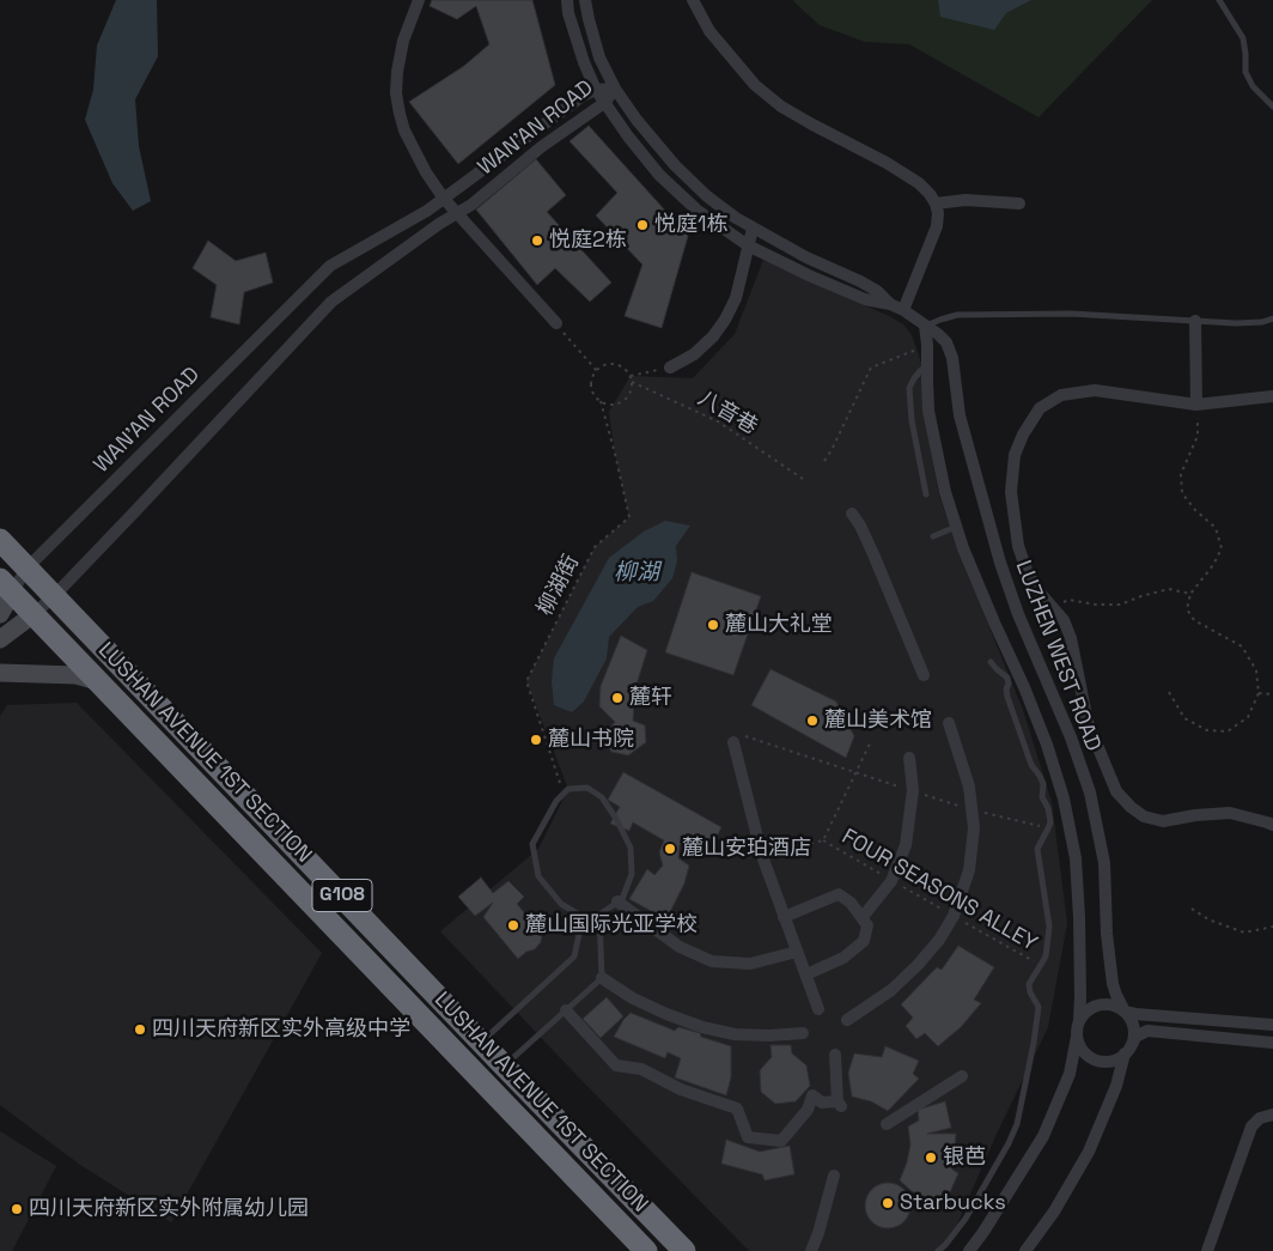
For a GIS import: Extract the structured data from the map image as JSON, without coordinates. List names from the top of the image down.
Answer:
{
  "streets": {
    "highway": ["LUSHAN AVENUE 1ST SECTION", "G108"],
    "street": ["WAN'AN ROAD", "LUZHEN WEST ROAD"],
    "path": ["八音巷", "柳湖街", "FOUR SEASONS ALLEY"]
  },
  "crossings": [
    ["WAN'AN ROAD", "LUSHAN AVENUE 1ST SECTION"],
    ["八音巷", "柳湖街"]
  ],
  "water": ["柳湖"],
  "places": [
    "悦庭1栋",
    "悦庭2栋",
    "麓山大礼堂",
    "麓轩",
    "麓山美术馆",
    "麓山书院",
    "麓山安珀酒店",
    "麓山国际光亚学校",
    "四川天府新区实外高级中学",
    "银芭",
    "Starbucks",
    "四川天府新区实外附属幼儿园"
  ]
}
